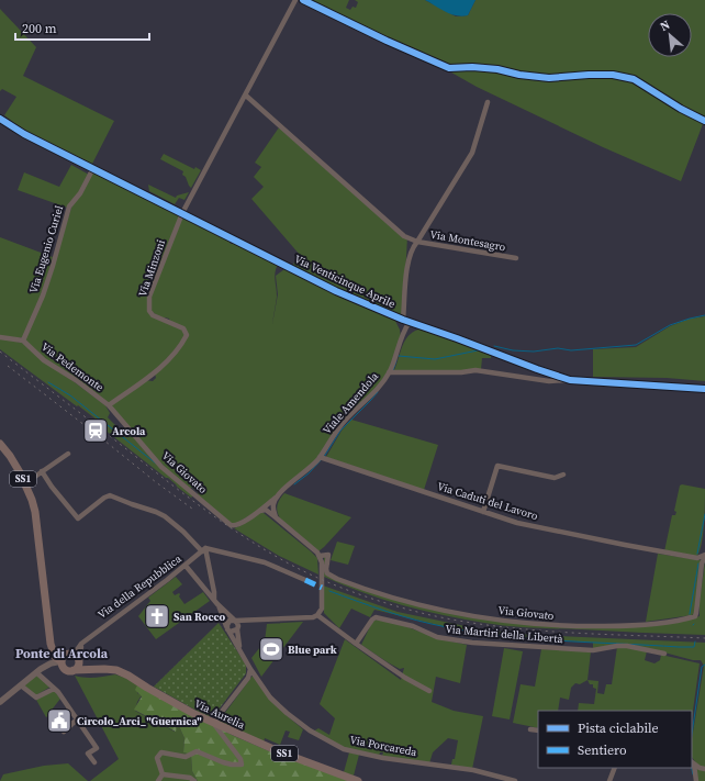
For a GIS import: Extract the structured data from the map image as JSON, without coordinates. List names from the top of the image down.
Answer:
{
  "streets": {
    "main road": ["SS1", "Via Aurelia"],
    "street": [
      "Via Montesagro",
      "Via Eugenio Curiel",
      "Via Minzoni",
      "Via Venticinque Aprile",
      "Via Pedemonte",
      "Viale Amendola",
      "Via Giovato",
      "Via Caduti del Lavoro",
      "Via della Repubblica",
      "Via Martiri della Libertà",
      "Via Porcareda"
    ]
  },
  "crossings": [
    ["Via Montesagro", "Via Venticinque Aprile"],
    ["Via Eugenio Curiel", "Via Venticinque Aprile"],
    ["Via Eugenio Curiel", "Via Pedemonte"],
    ["Via Minzoni", "Via Venticinque Aprile"],
    ["Via Minzoni", "Via Pedemonte"],
    ["Via Minzoni", "Via Giovato"],
    ["Via Venticinque Aprile", "Viale Amendola"],
    ["Via Pedemonte", "Via Giovato"],
    ["Viale Amendola", "Via Giovato"],
    ["Viale Amendola", "Via Caduti del Lavoro"],
    ["Via Giovato", "Via Caduti del Lavoro"],
    ["SS1", "Via della Repubblica"],
    ["SS1", "Via Aurelia"],
    ["Via della Repubblica", "Via Aurelia"]
  ],
  "districts": ["Ponte di Arcola"],
  "places": {
    "station": ["Arcola"],
    "church": ["San Rocco"],
    "sports": ["Blue park"],
    "public building": ["Circolo_Arci_\"Guernica\""]
  },
  "legend": ["Pista ciclabile", "Sentiero"],
  "scale_bar": "200 m",
  "north": "top left"
}
